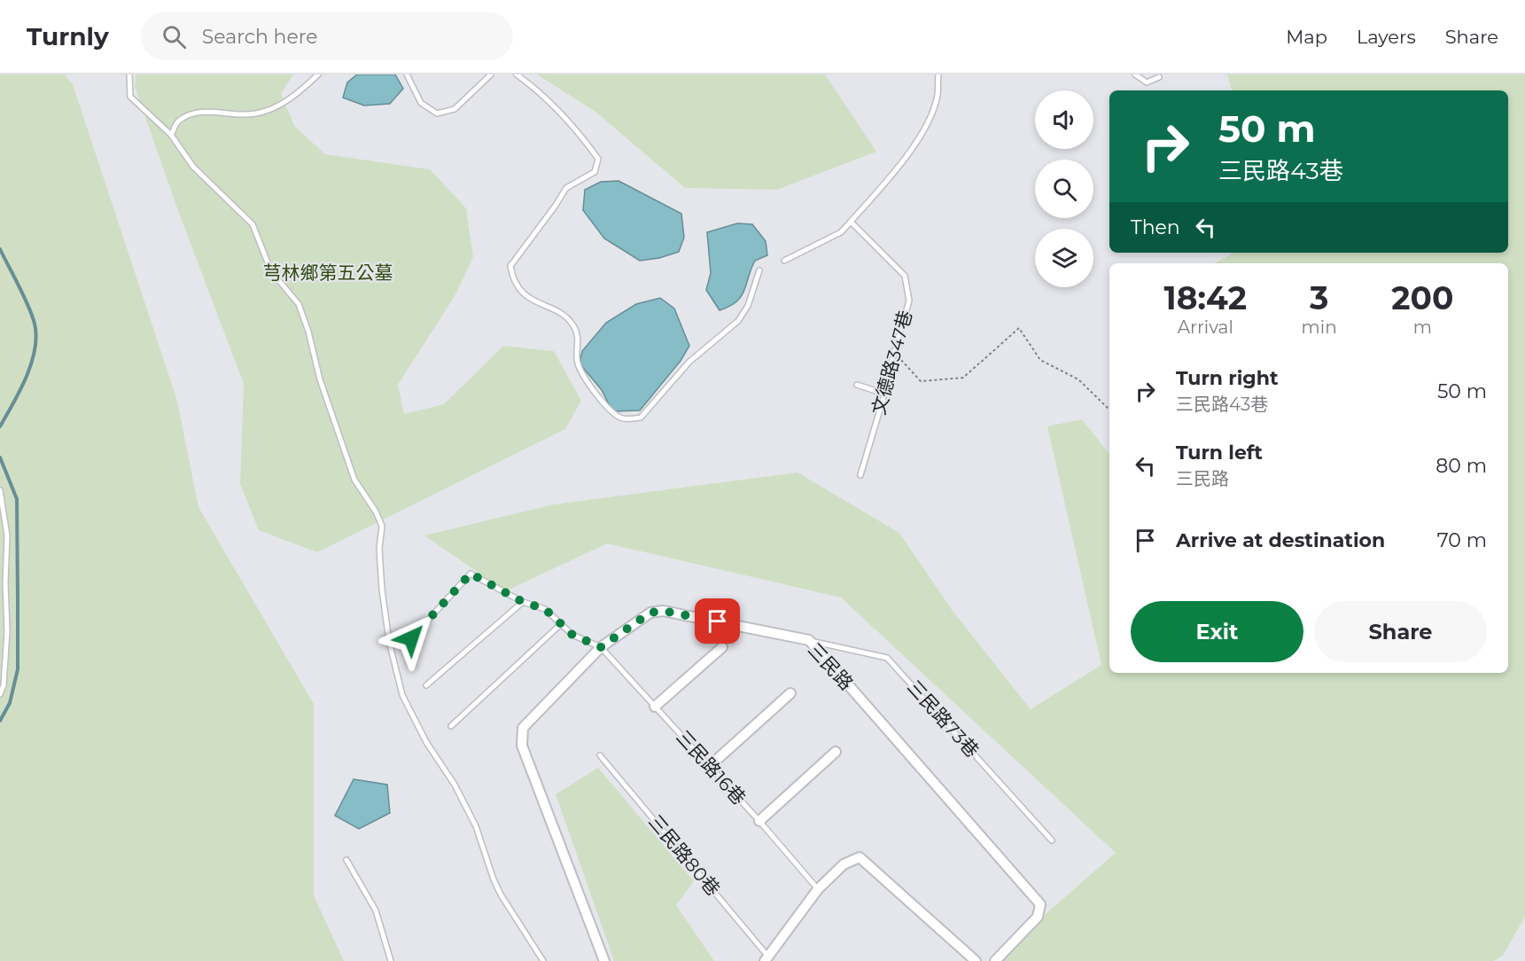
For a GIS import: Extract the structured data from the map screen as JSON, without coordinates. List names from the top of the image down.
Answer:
{
  "streets": {
    "street": ["三民路"],
    "lane": [
      "文德路347巷",
      "三民路73巷",
      "三民路16巷",
      "三民路80巷"
    ]
  },
  "crossings": [
    ["三民路", "三民路73巷"],
    ["三民路", "三民路16巷"]
  ],
  "parks": ["芎林鄉第五公墓"],
  "page": {
    "header": "Turnly",
    "search": "Search here",
    "nav": ["Map", "Layers", "Share"],
    "turn": ["50 m", "三民路43巷"],
    "then": "Then",
    "eta": [
      "18:42",
      "Arrival",
      "3",
      "min",
      "200",
      "m"
    ],
    "list": [
      {
        "name": "Turn right",
        "note": "三民路43巷",
        "value": "50 m"
      },
      {
        "name": "Turn left",
        "note": "三民路",
        "value": "80 m"
      },
      {
        "name": "Arrive at destination",
        "value": "70 m"
      }
    ],
    "buttons": ["Exit", "Share"]
  }
}
